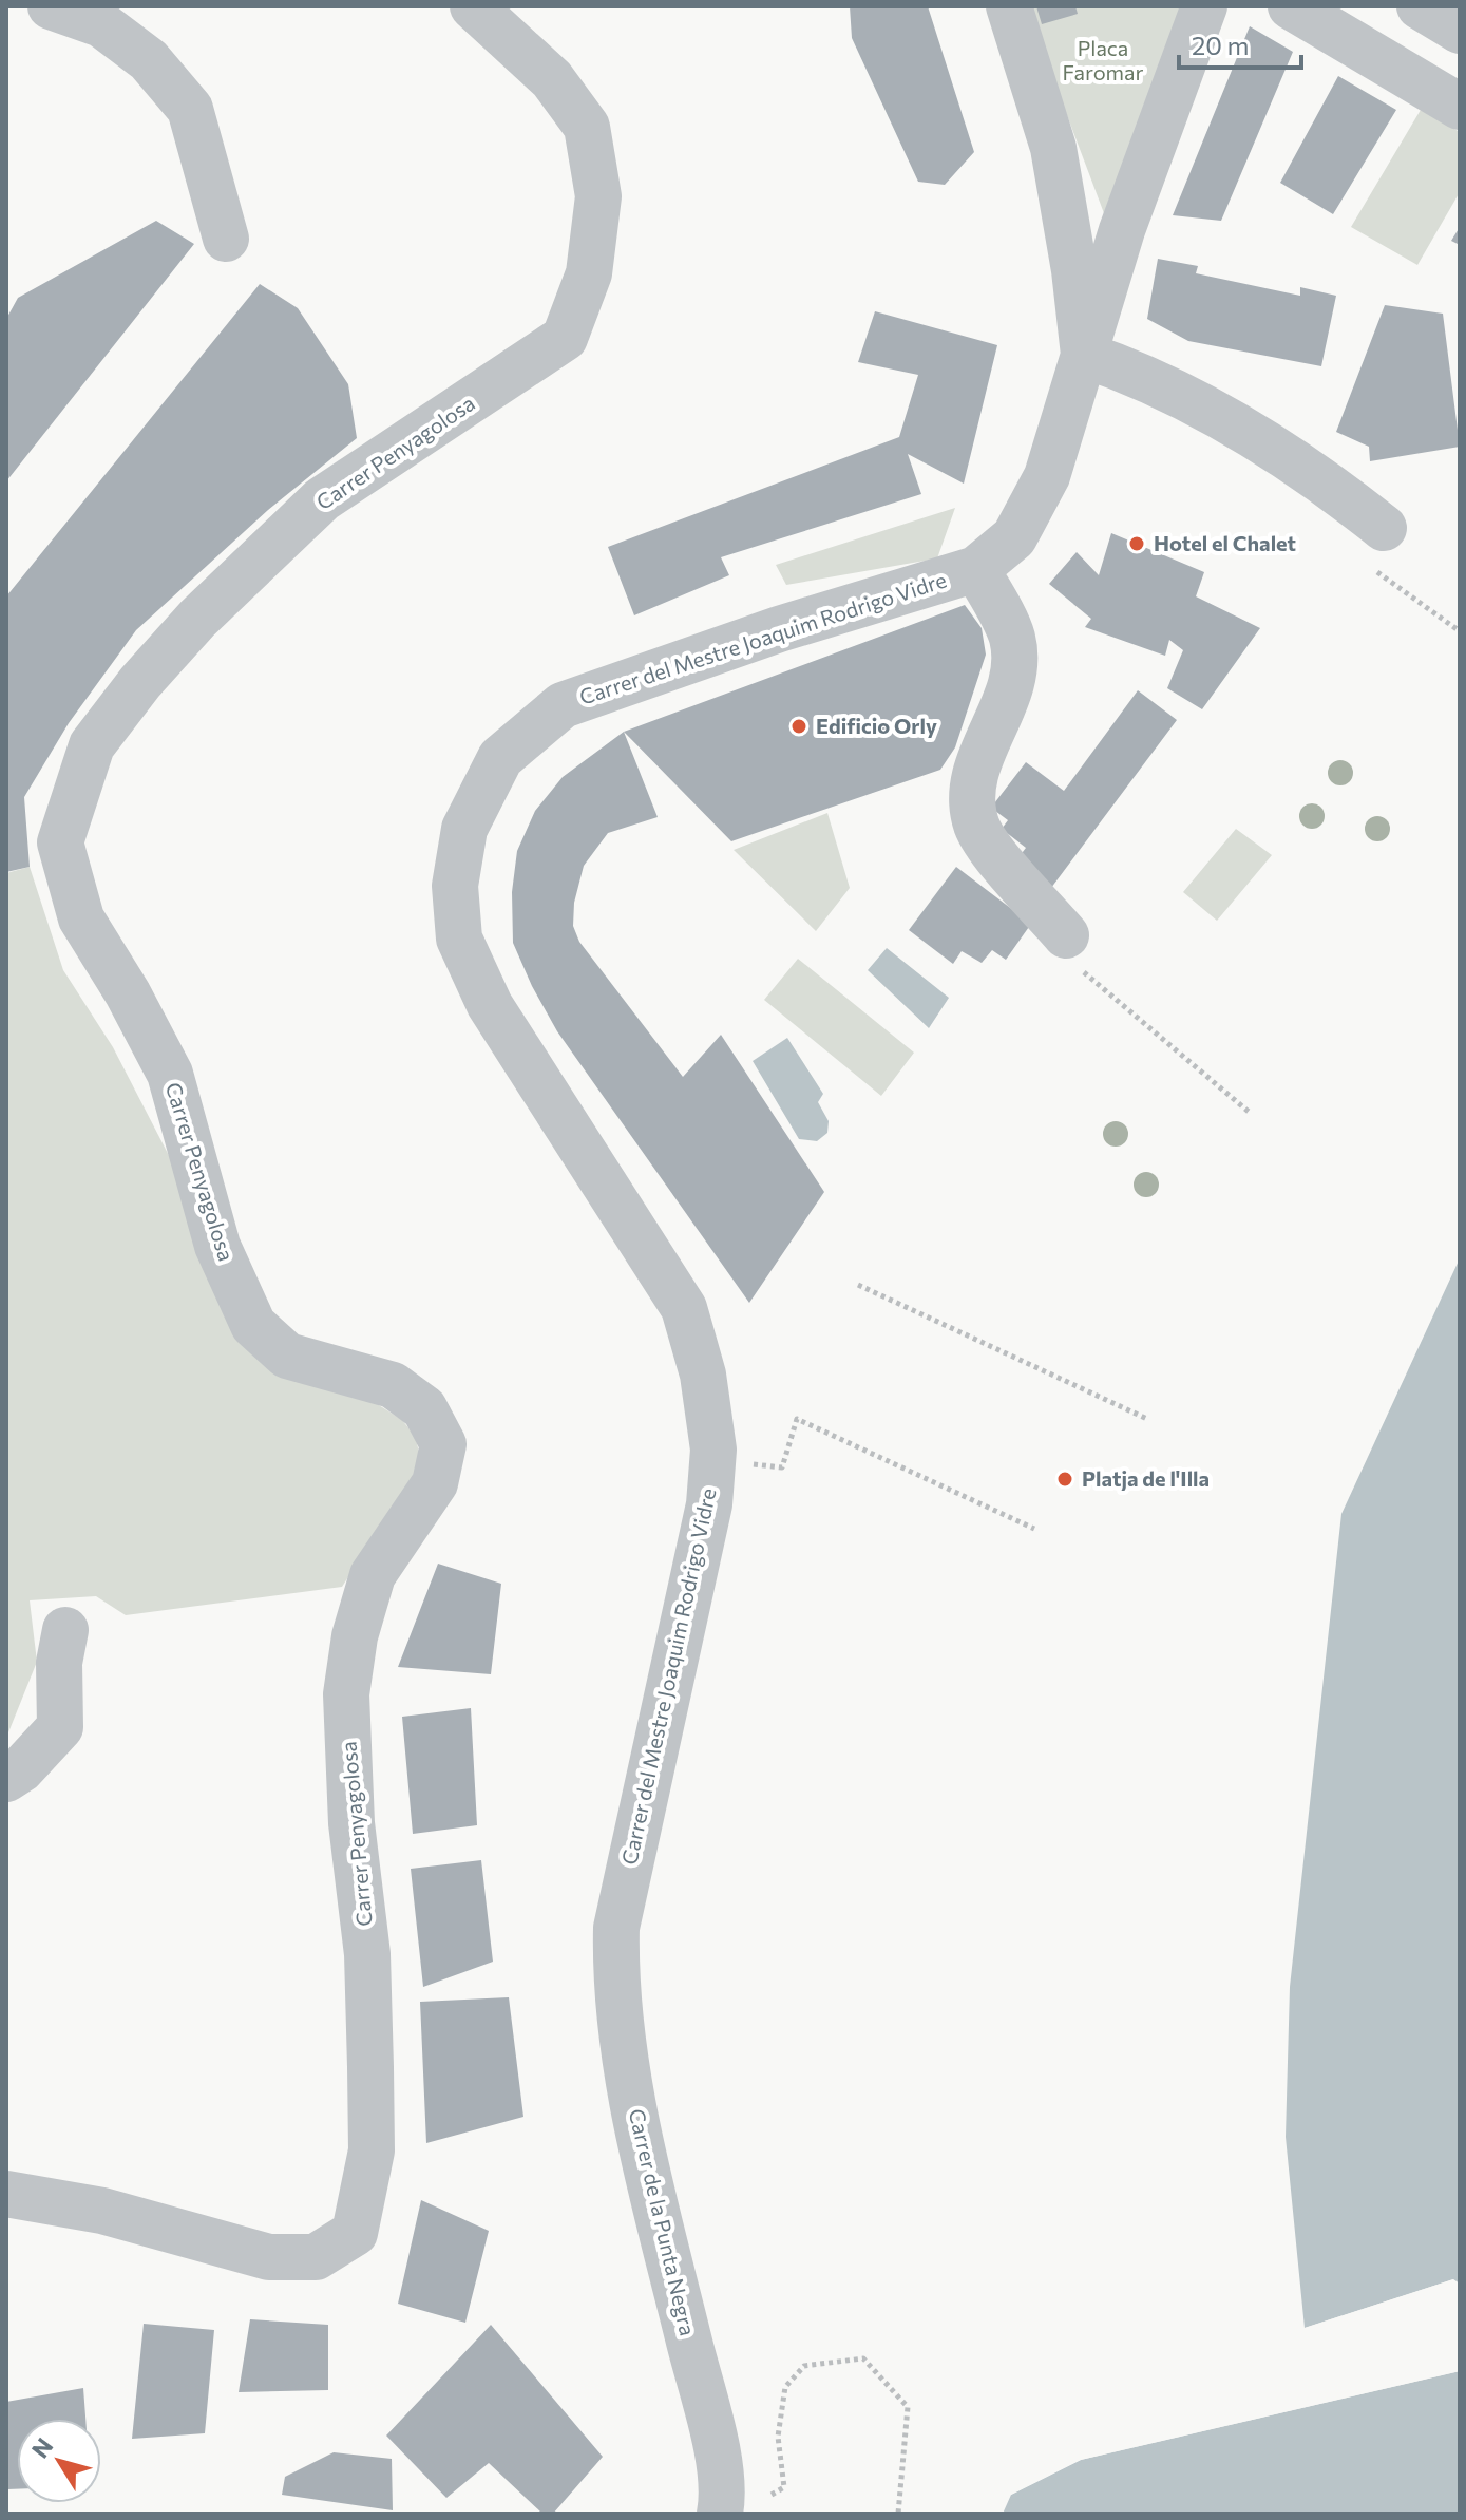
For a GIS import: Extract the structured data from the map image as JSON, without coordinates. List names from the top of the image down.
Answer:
{
  "streets": {
    "street": ["Carrer Penyagolosa", "Carrer del Mestre Joaquim Rodrigo Vidre", "Carrer de la Punta Negra"]
  },
  "crossings": [
    ["Carrer del Mestre Joaquim Rodrigo Vidre", "Carrer de la Punta Negra"]
  ],
  "parks": ["Placa Faromar"],
  "places": ["Hotel el Chalet", "Edificio Orly", "Platja de l'Illa"],
  "scale_bar": "20 m",
  "north": "top left"
}
